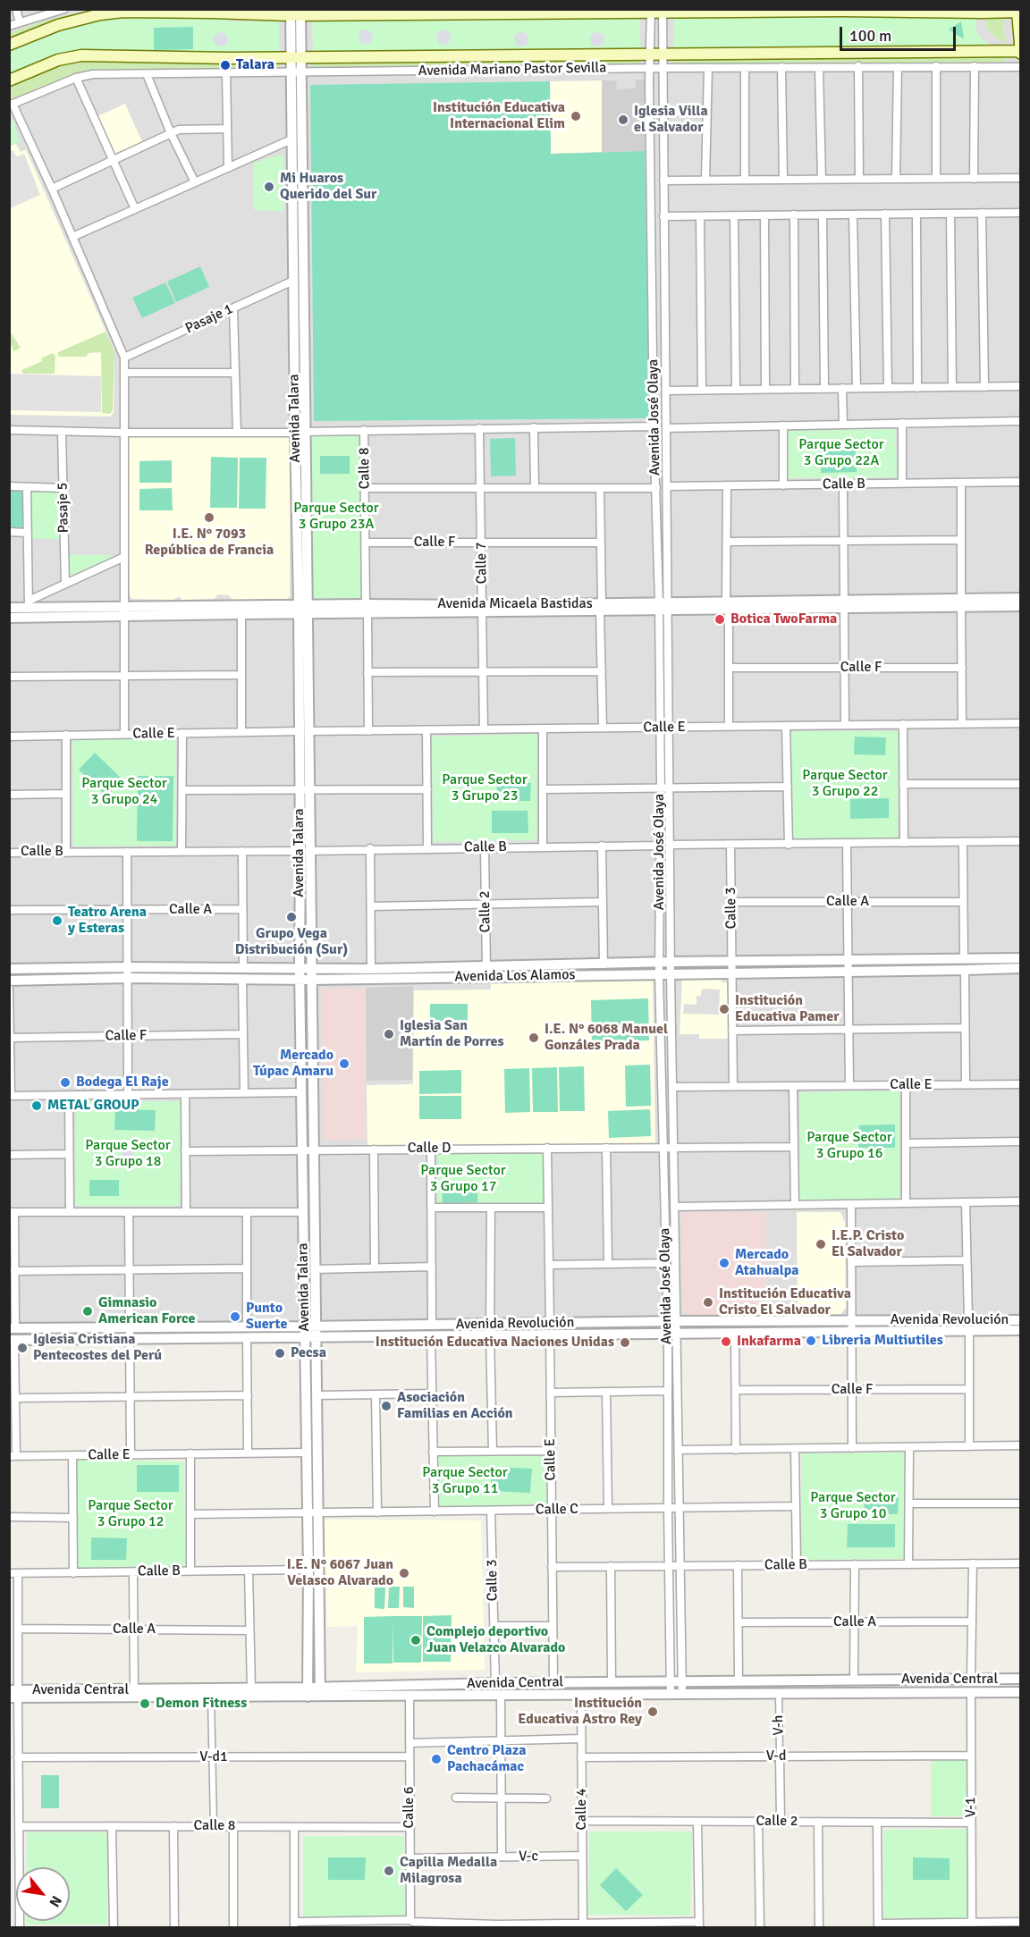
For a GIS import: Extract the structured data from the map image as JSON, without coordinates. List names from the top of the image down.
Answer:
{
  "streets": {
    "main road": ["Avenida Mariano Pastor Sevilla"],
    "street": [
      "Pasaje 1",
      "Avenida José Olaya",
      "Avenida Talara",
      "Calle 8",
      "Calle B",
      "Pasaje 5",
      "Calle F",
      "Calle 7",
      "Avenida Micaela Bastidas",
      "Calle E",
      "Calle A",
      "Calle 3",
      "Calle 2",
      "Avenida Los Alamos",
      "Calle D",
      "Avenida Revolución",
      "Calle C",
      "Avenida Central",
      "V-h",
      "V-d",
      "V-d1",
      "Calle 6",
      "V-1",
      "Calle 4",
      "V-c"
    ]
  },
  "crossings": [
    ["Avenida Mariano Pastor Sevilla", "Avenida José Olaya"],
    ["Avenida Mariano Pastor Sevilla", "Avenida Talara"],
    ["Pasaje 1", "Avenida Talara"],
    ["Avenida José Olaya", "Calle B"],
    ["Avenida José Olaya", "Avenida Micaela Bastidas"],
    ["Avenida José Olaya", "Calle E"],
    ["Avenida José Olaya", "Avenida Los Alamos"],
    ["Avenida José Olaya", "Calle D"],
    ["Avenida José Olaya", "Avenida Revolución"],
    ["Avenida José Olaya", "Calle C"],
    ["Avenida José Olaya", "Avenida Central"],
    ["Avenida Talara", "Calle B"],
    ["Avenida Talara", "Avenida Micaela Bastidas"],
    ["Avenida Talara", "Calle E"],
    ["Avenida Talara", "Avenida Los Alamos"],
    ["Avenida Talara", "Calle D"],
    ["Avenida Talara", "Avenida Revolución"],
    ["Avenida Talara", "Calle C"],
    ["Avenida Talara", "Avenida Central"],
    ["Calle 8", "Calle F"],
    ["Calle 8", "Avenida Micaela Bastidas"],
    ["Calle 8", "Calle E"],
    ["Calle 8", "Calle 6"],
    ["Calle B", "Calle E"],
    ["Calle B", "Calle 2"],
    ["Calle F", "Calle 7"],
    ["Calle 7", "Avenida Micaela Bastidas"],
    ["Calle 7", "Calle E"],
    ["Calle E", "Avenida Revolución"],
    ["Calle E", "Calle C"],
    ["Calle E", "Avenida Central"],
    ["Calle A", "Calle 3"],
    ["Calle 3", "Avenida Los Alamos"],
    ["Calle 3", "Calle C"],
    ["Calle 3", "Avenida Central"],
    ["Calle 2", "Avenida Los Alamos"],
    ["Calle 2", "V-h"],
    ["Calle 2", "V-1"],
    ["Calle 2", "Calle 4"],
    ["Avenida Central", "V-h"],
    ["Avenida Central", "Calle 6"],
    ["Avenida Central", "V-1"],
    ["Avenida Central", "Calle 4"],
    ["V-h", "V-d"],
    ["V-d", "V-1"],
    ["V-d", "Calle 4"],
    ["V-d1", "Calle 6"],
    ["Calle 6", "V-c"],
    ["Calle 4", "V-c"]
  ],
  "parks": [
    "Parque Sector 3 Grupo 22A",
    "Parque Sector 3 Grupo 23A",
    "Parque Sector 3 Grupo 22",
    "Parque Sector 3 Grupo 23",
    "Parque Sector 3 Grupo 24",
    "Parque Sector 3 Grupo 16",
    "Parque Sector 3 Grupo 18",
    "Parque Sector 3 Grupo 17",
    "Parque Sector 3 Grupo 11",
    "Parque Sector 3 Grupo 10",
    "Parque Sector 3 Grupo 12"
  ],
  "places": [
    "Talara",
    "Institución Educativa Internacional Elim",
    "Iglesia Villa el Salvador",
    "Mi Huaros Querido del Sur",
    "I.E. N° 7093 República de Francia",
    "Botica TwoFarma",
    "Grupo Vega Distribución (Sur)",
    "Teatro Arena y Esteras",
    "Institución Educativa Pamer",
    "Iglesia San Martín de Porres",
    "I.E. N° 6068 Manuel Gonzáles Prada",
    "Mercado Túpac Amaru",
    "Bodega El Raje",
    "METAL GROUP",
    "I.E.P. Cristo El Salvador",
    "Mercado Atahualpa",
    "Institución Educativa Cristo El Salvador",
    "Gimnasio American Force",
    "Punto Suerte",
    "Libreria Multiutiles",
    "Inkafarma",
    "Institución Educativa Naciones Unidas",
    "Iglesia Cristiana Pentecostes del Perú",
    "Pecsa",
    "Asociación Familias en Acción",
    "I.E. N° 6067 Juan Velasco Alvarado",
    "Complejo deportivo Juan Velazco Alvarado",
    "Demon Fitness",
    "Institución Educativa Astro Rey",
    "Centro Plaza Pachacámac",
    "Capilla Medalla Milagrosa"
  ],
  "scale_bar": "100 m",
  "north": "bottom right"
}
